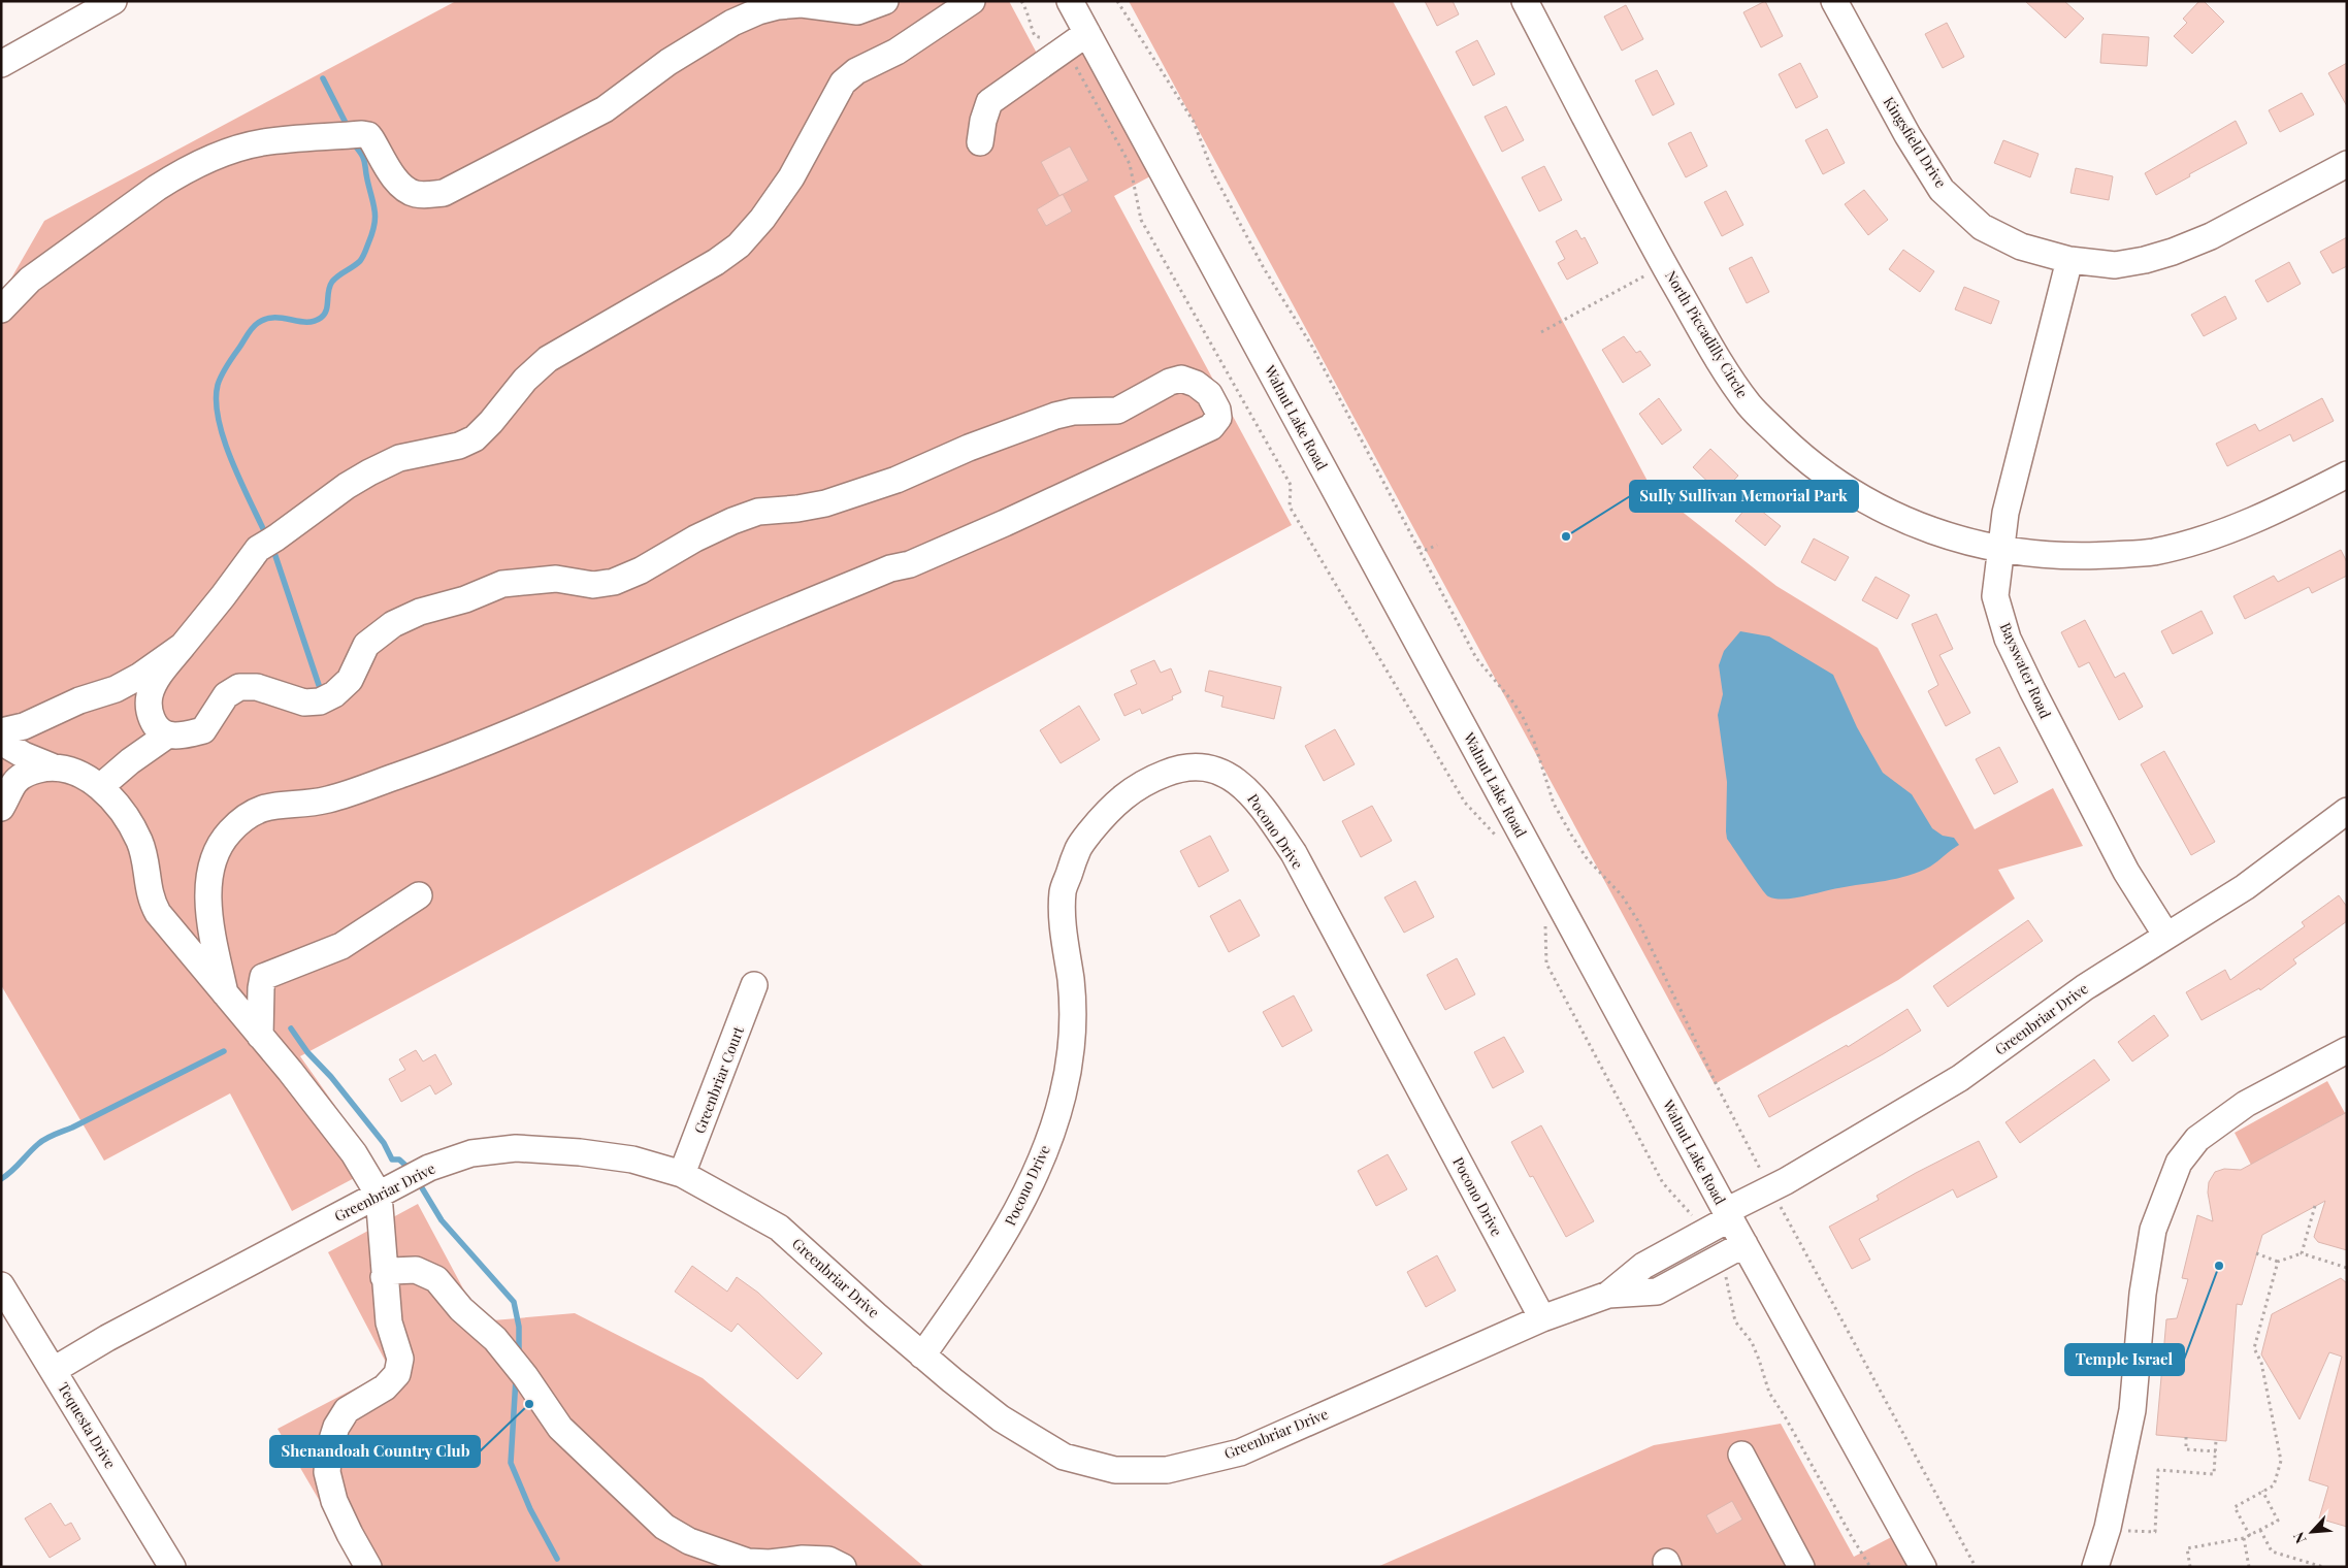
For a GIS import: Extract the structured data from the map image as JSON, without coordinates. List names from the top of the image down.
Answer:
{
  "streets": {
    "street": [
      "Kingsfield Drive",
      "North Piccadilly Circle",
      "Walnut Lake Road",
      "Bayswater Road",
      "Pocono Drive",
      "Greenbriar Drive",
      "Greenbriar Court",
      "Tequesta Drive"
    ]
  },
  "crossings": [
    ["Kingsfield Drive", "Bayswater Road"],
    ["North Piccadilly Circle", "Bayswater Road"],
    ["Walnut Lake Road", "Greenbriar Drive"],
    ["Bayswater Road", "Greenbriar Drive"],
    ["Pocono Drive", "Greenbriar Drive"],
    ["Greenbriar Drive", "Greenbriar Court"],
    ["Greenbriar Drive", "Tequesta Drive"]
  ],
  "places": ["Sully Sullivan Memorial Park", "Temple Israel", "Shenandoah Country Club"],
  "north": "bottom left"
}
